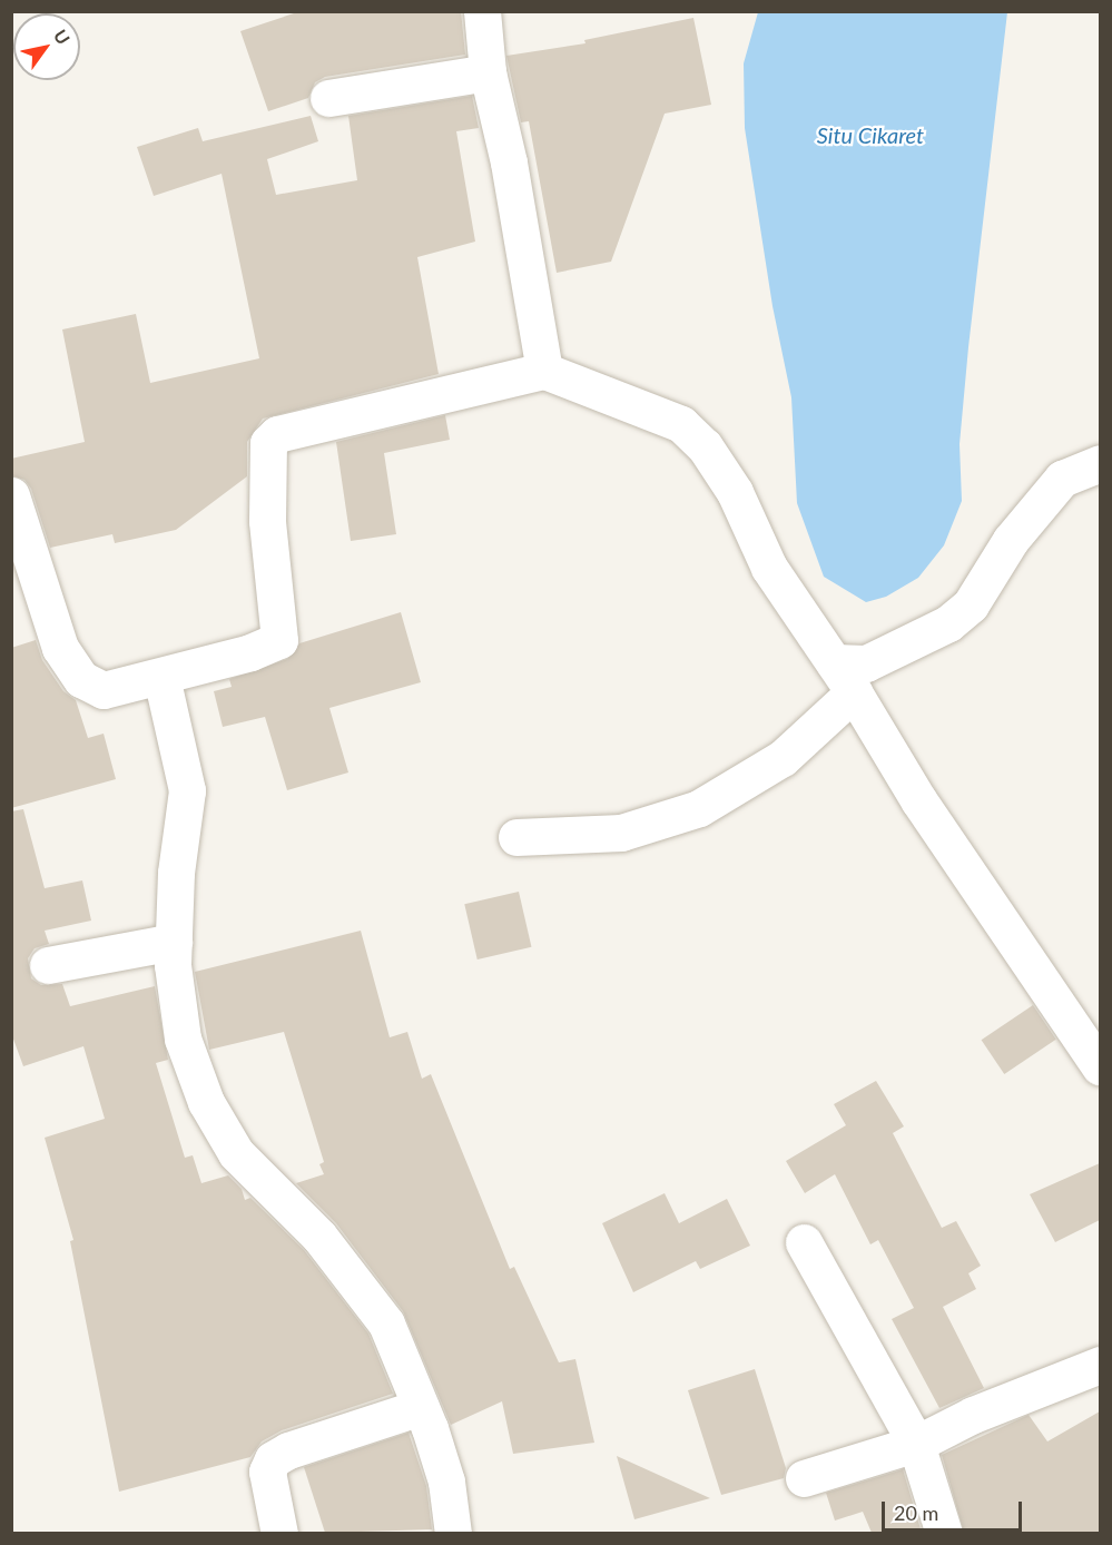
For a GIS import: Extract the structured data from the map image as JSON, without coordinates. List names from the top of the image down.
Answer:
{
  "water": ["Situ Cikaret"],
  "scale_bar": "20 m",
  "north": "top right"
}
